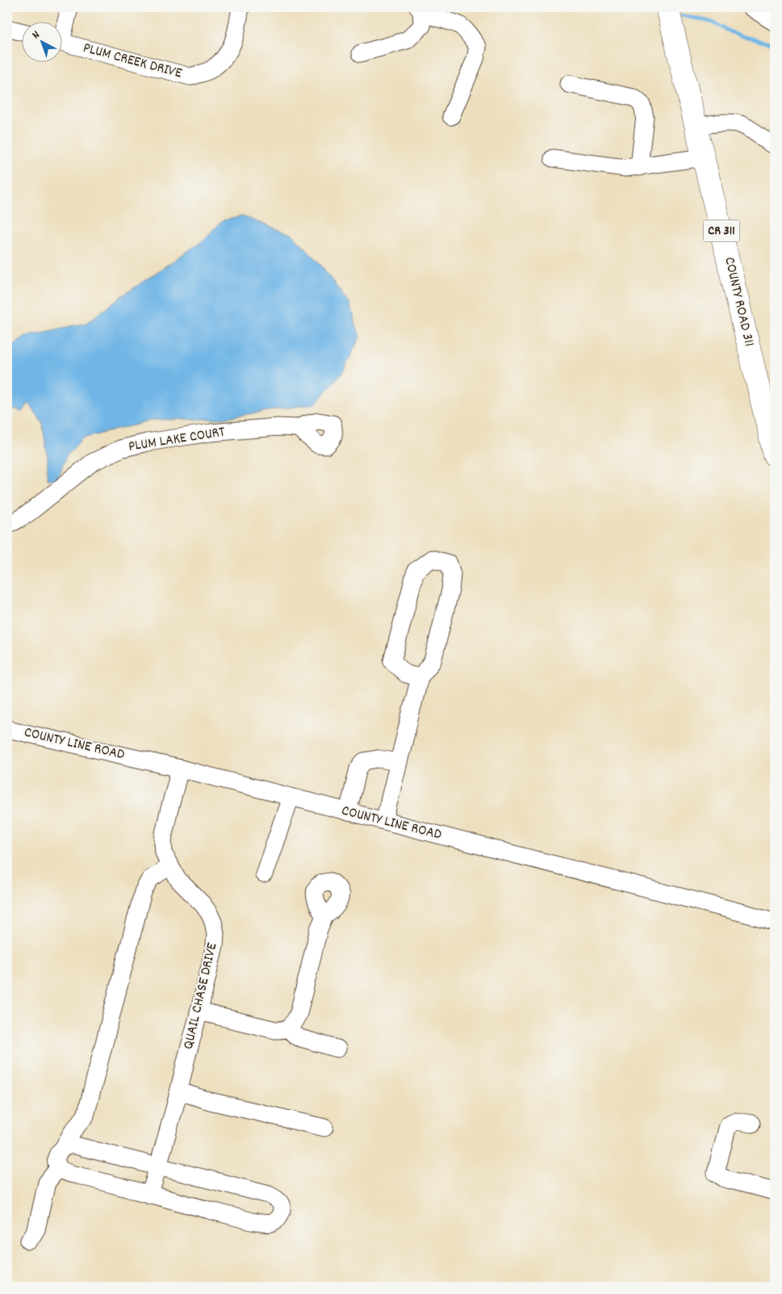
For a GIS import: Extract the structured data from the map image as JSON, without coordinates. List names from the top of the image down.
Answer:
{
  "streets": {
    "main road": ["CR 311", "COUNTY ROAD 311"],
    "street": [
      "PLUM CREEK DRIVE",
      "PLUM LAKE COURT",
      "COUNTY LINE ROAD",
      "QUAIL CHASE DRIVE"
    ]
  },
  "crossings": [
    ["COUNTY LINE ROAD", "QUAIL CHASE DRIVE"]
  ],
  "north": "top left"
}
